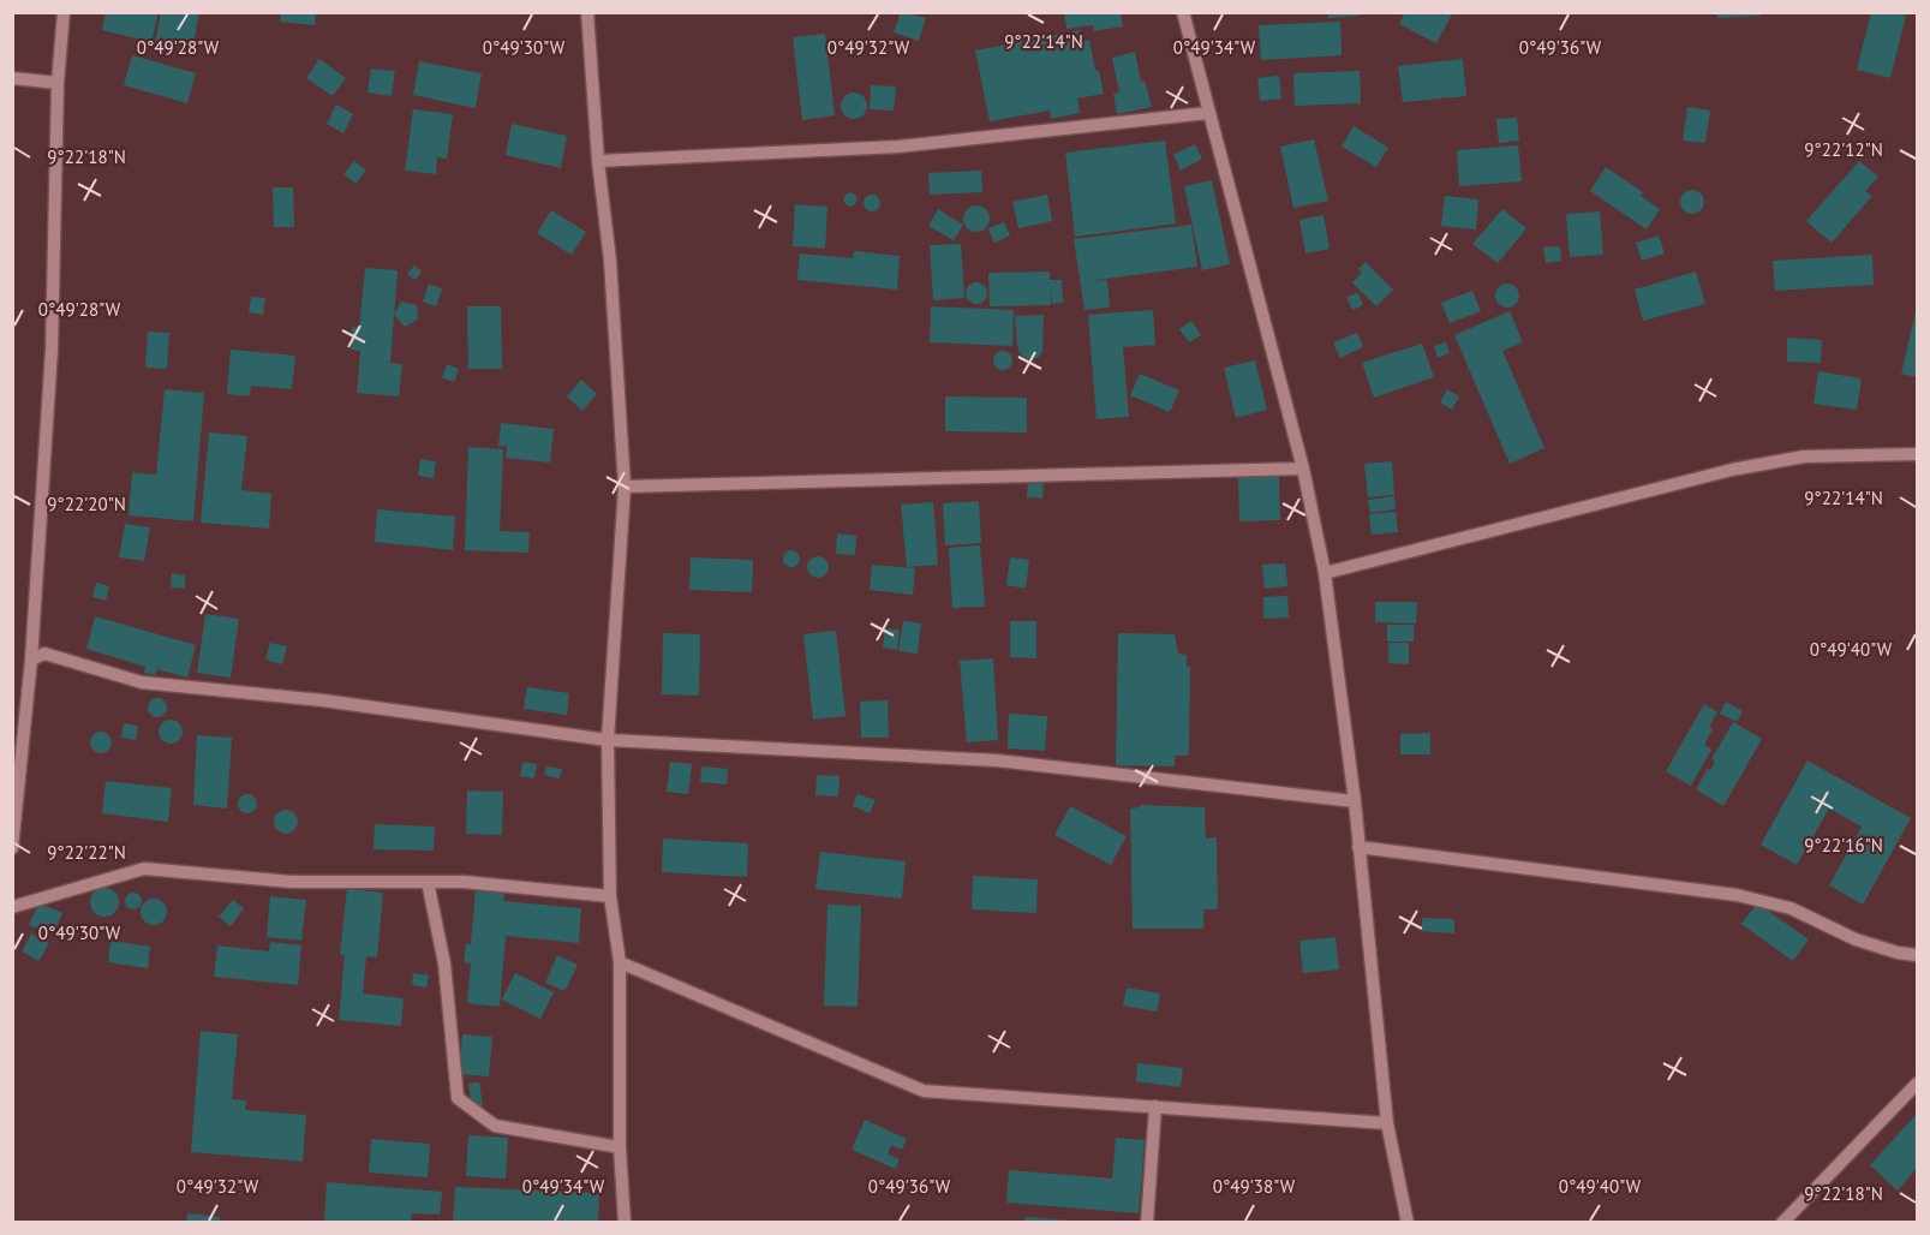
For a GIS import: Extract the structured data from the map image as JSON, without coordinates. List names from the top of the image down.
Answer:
{
  "coordinates": [
    "9°22'14\"N",
    "0°49'28\"W",
    "0°49'30\"W",
    "0°49'32\"W",
    "0°49'34\"W",
    "0°49'36\"W",
    "9°22'12\"N",
    "9°22'18\"N",
    "9°22'20\"N",
    "0°49'40\"W",
    "9°22'16\"N",
    "9°22'22\"N",
    "0°49'38\"W"
  ]
}
